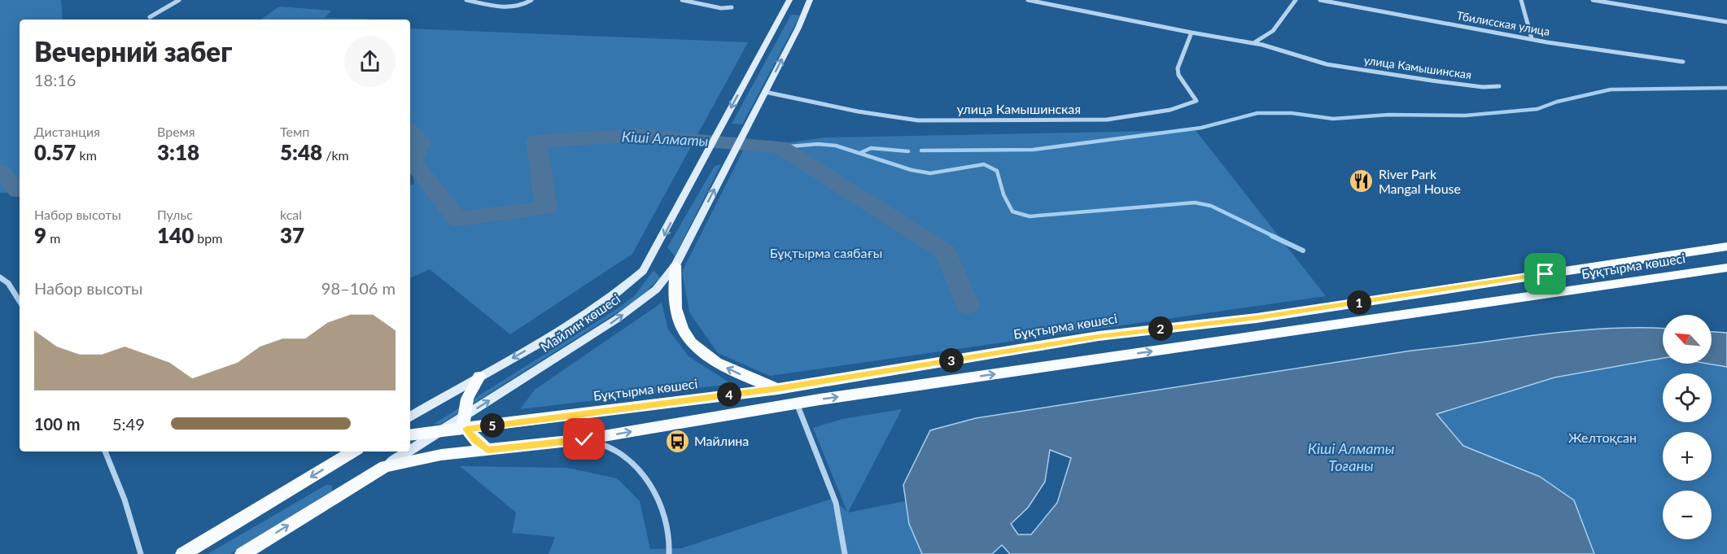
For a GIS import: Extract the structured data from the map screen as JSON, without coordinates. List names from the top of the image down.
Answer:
{
  "streets": {
    "main road": ["Бұқтырма көшесі", "Майлин көшесі"],
    "street": ["Тбилисская улица", "улица Камышинская"]
  },
  "crossings": [
    ["улица Камышинская", "Майлин көшесі"],
    ["Бұқтырма көшесі", "Майлин көшесі"]
  ],
  "water": ["Кіші Алматы", "Кіші Алматы Тоғаны"],
  "parks": ["Бұқтырма саябағы", "Желтоқсан"],
  "places": {
    "restaurant": ["River Park Mangal House"],
    "bus stop": ["Майлина"]
  },
  "north": "top left",
  "page": {
    "heading": ["Вечерний забег", "18:16"],
    "stats": [
      ["Дистанция", "0.57 km"],
      ["Время", "3:18"],
      ["Темп", "5:48 /km"],
      ["Набор высоты", "9 m"],
      ["Пульс", "140 bpm"],
      ["kcal", "37"]
    ],
    "chart": ["Набор высоты", "98–106 m"],
    "pins": [
      "1",
      "2",
      "3",
      "4",
      "5"
    ],
    "map_buttons": ["+", "−"],
    "list": [
      {
        "name": "100 m",
        "note": "5:49"
      }
    ]
  }
}
